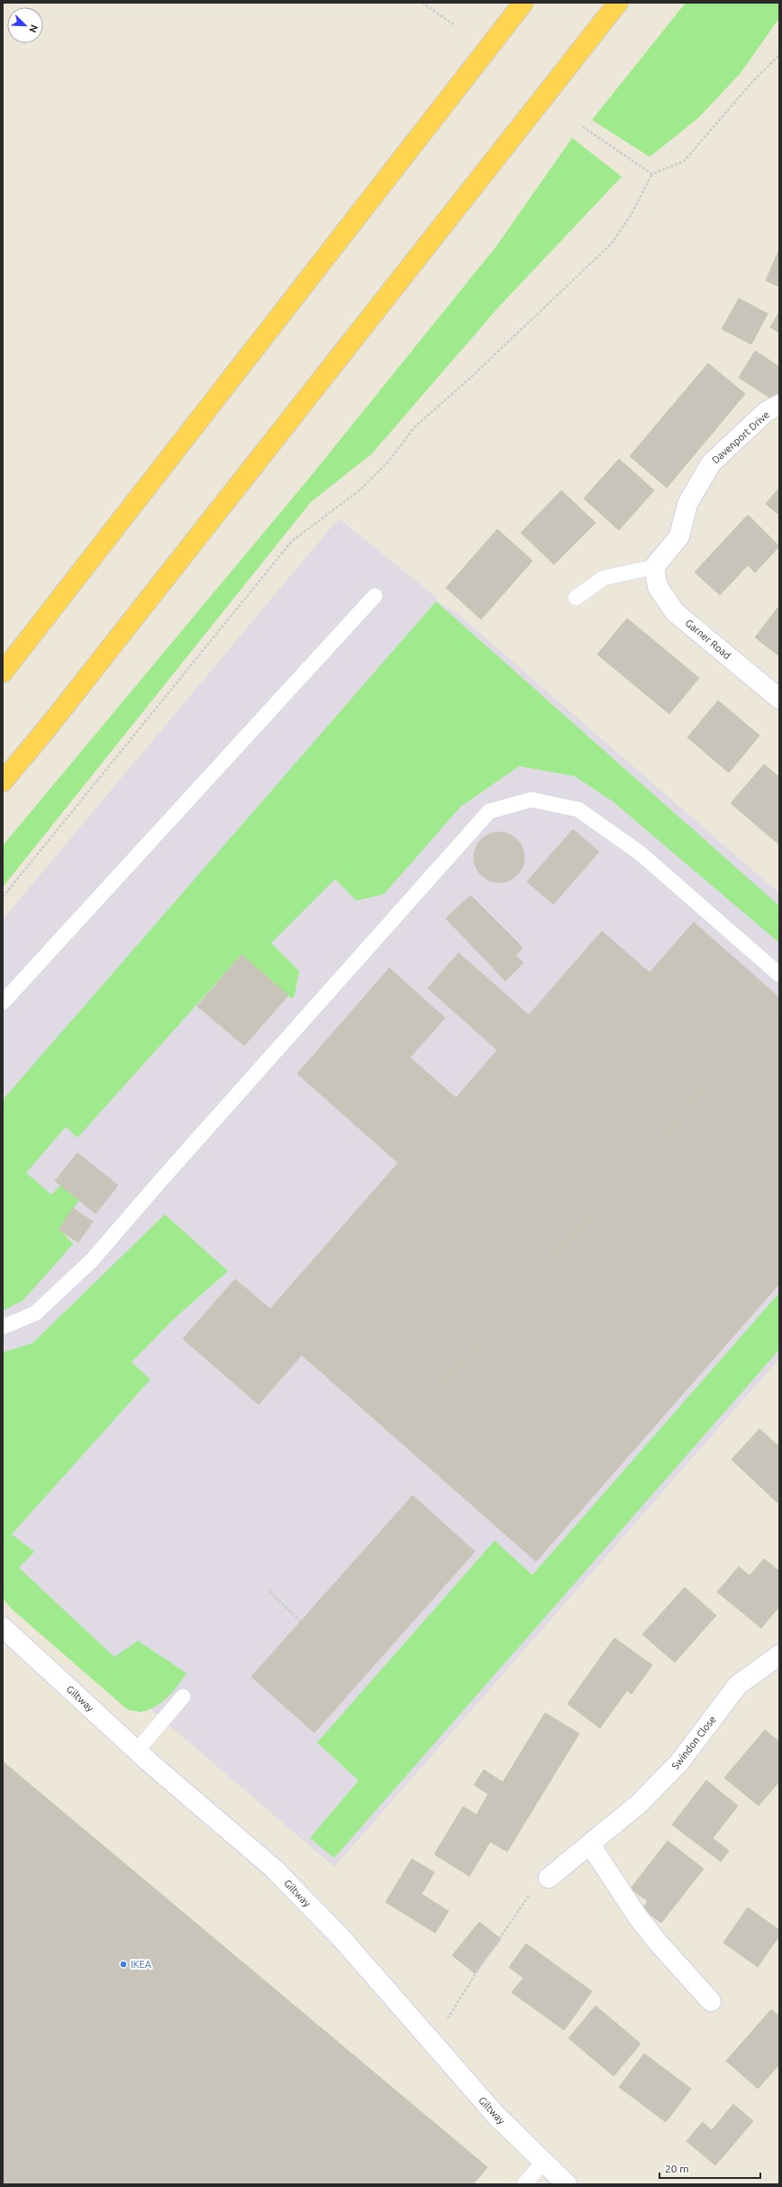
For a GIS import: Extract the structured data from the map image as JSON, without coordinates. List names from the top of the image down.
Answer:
{
  "streets": {
    "street": [
      "Davenport Drive",
      "Garner Road",
      "Giltway",
      "Swindon Close"
    ]
  },
  "crossings": [
    ["Davenport Drive", "Garner Road"]
  ],
  "places": ["IKEA"],
  "scale_bar": "20 m",
  "north": "bottom right"
}
